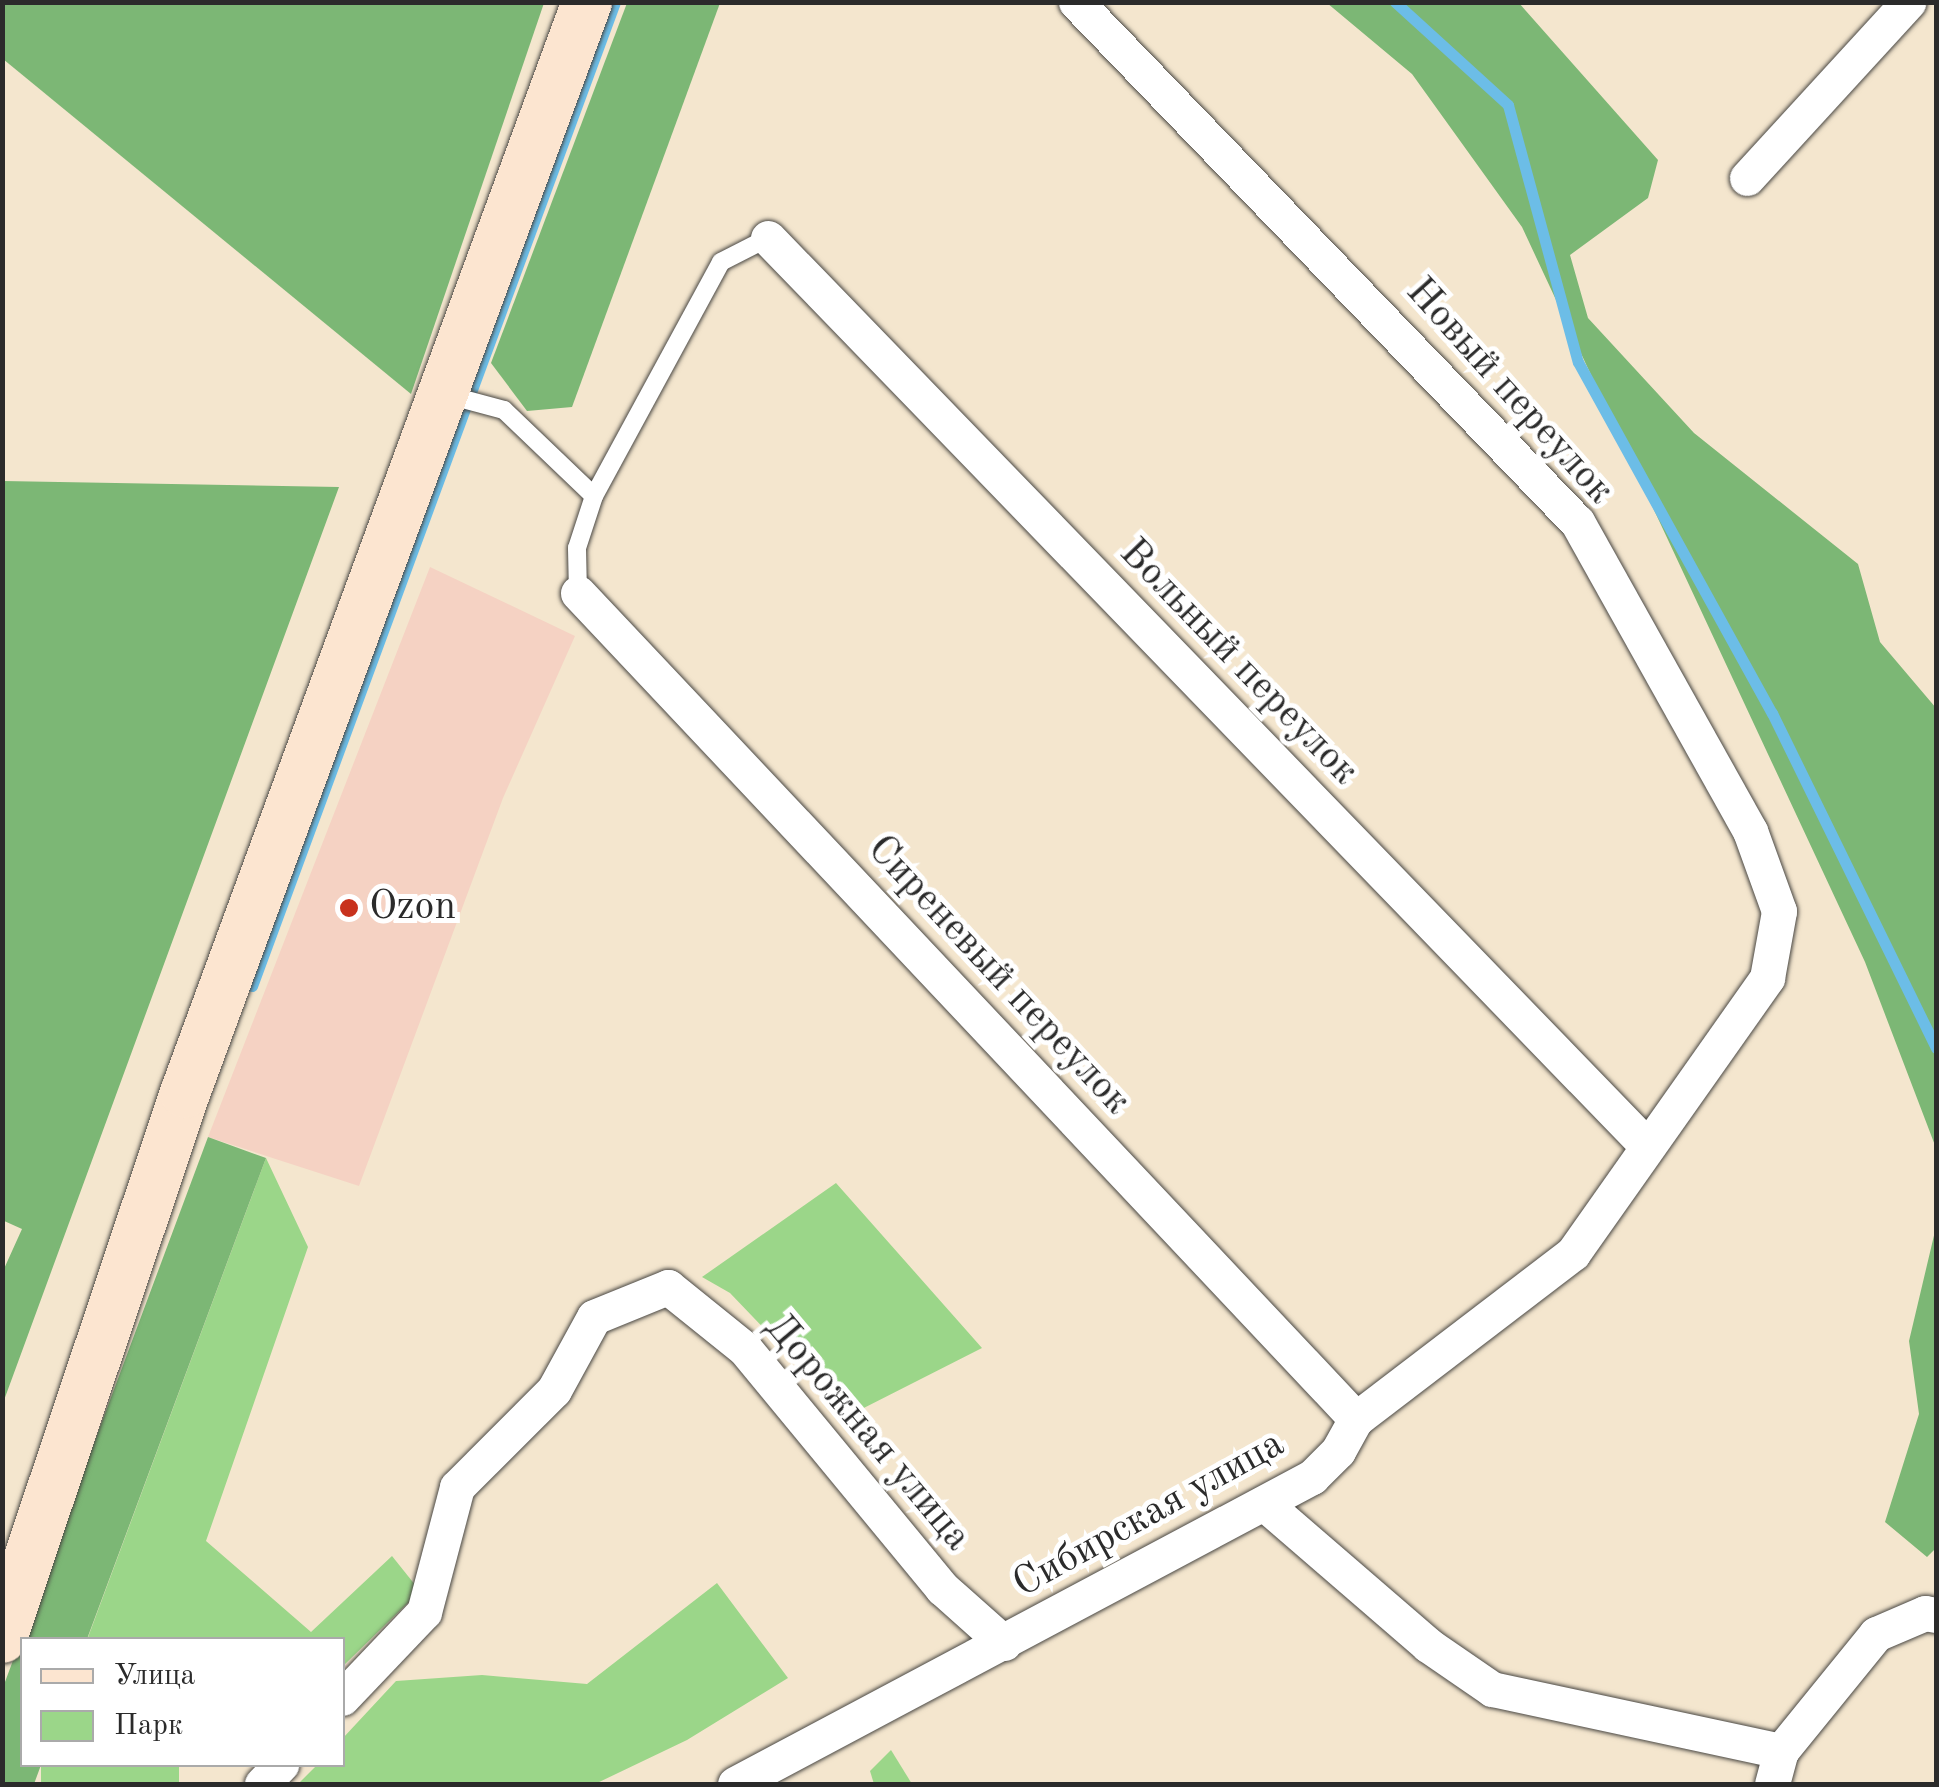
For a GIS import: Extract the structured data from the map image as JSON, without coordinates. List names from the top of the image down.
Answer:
{
  "streets": {
    "street": [
      "Новый переулок",
      "Вольный переулок",
      "Сиреневый переулок",
      "Дорожная улица",
      "Сибирская улица"
    ]
  },
  "crossings": [
    ["Новый переулок", "Сибирская улица"],
    ["Вольный переулок", "Сибирская улица"],
    ["Сиреневый переулок", "Сибирская улица"],
    ["Дорожная улица", "Сибирская улица"]
  ],
  "places": ["Ozon"],
  "legend": ["Улица", "Парк"]
}
